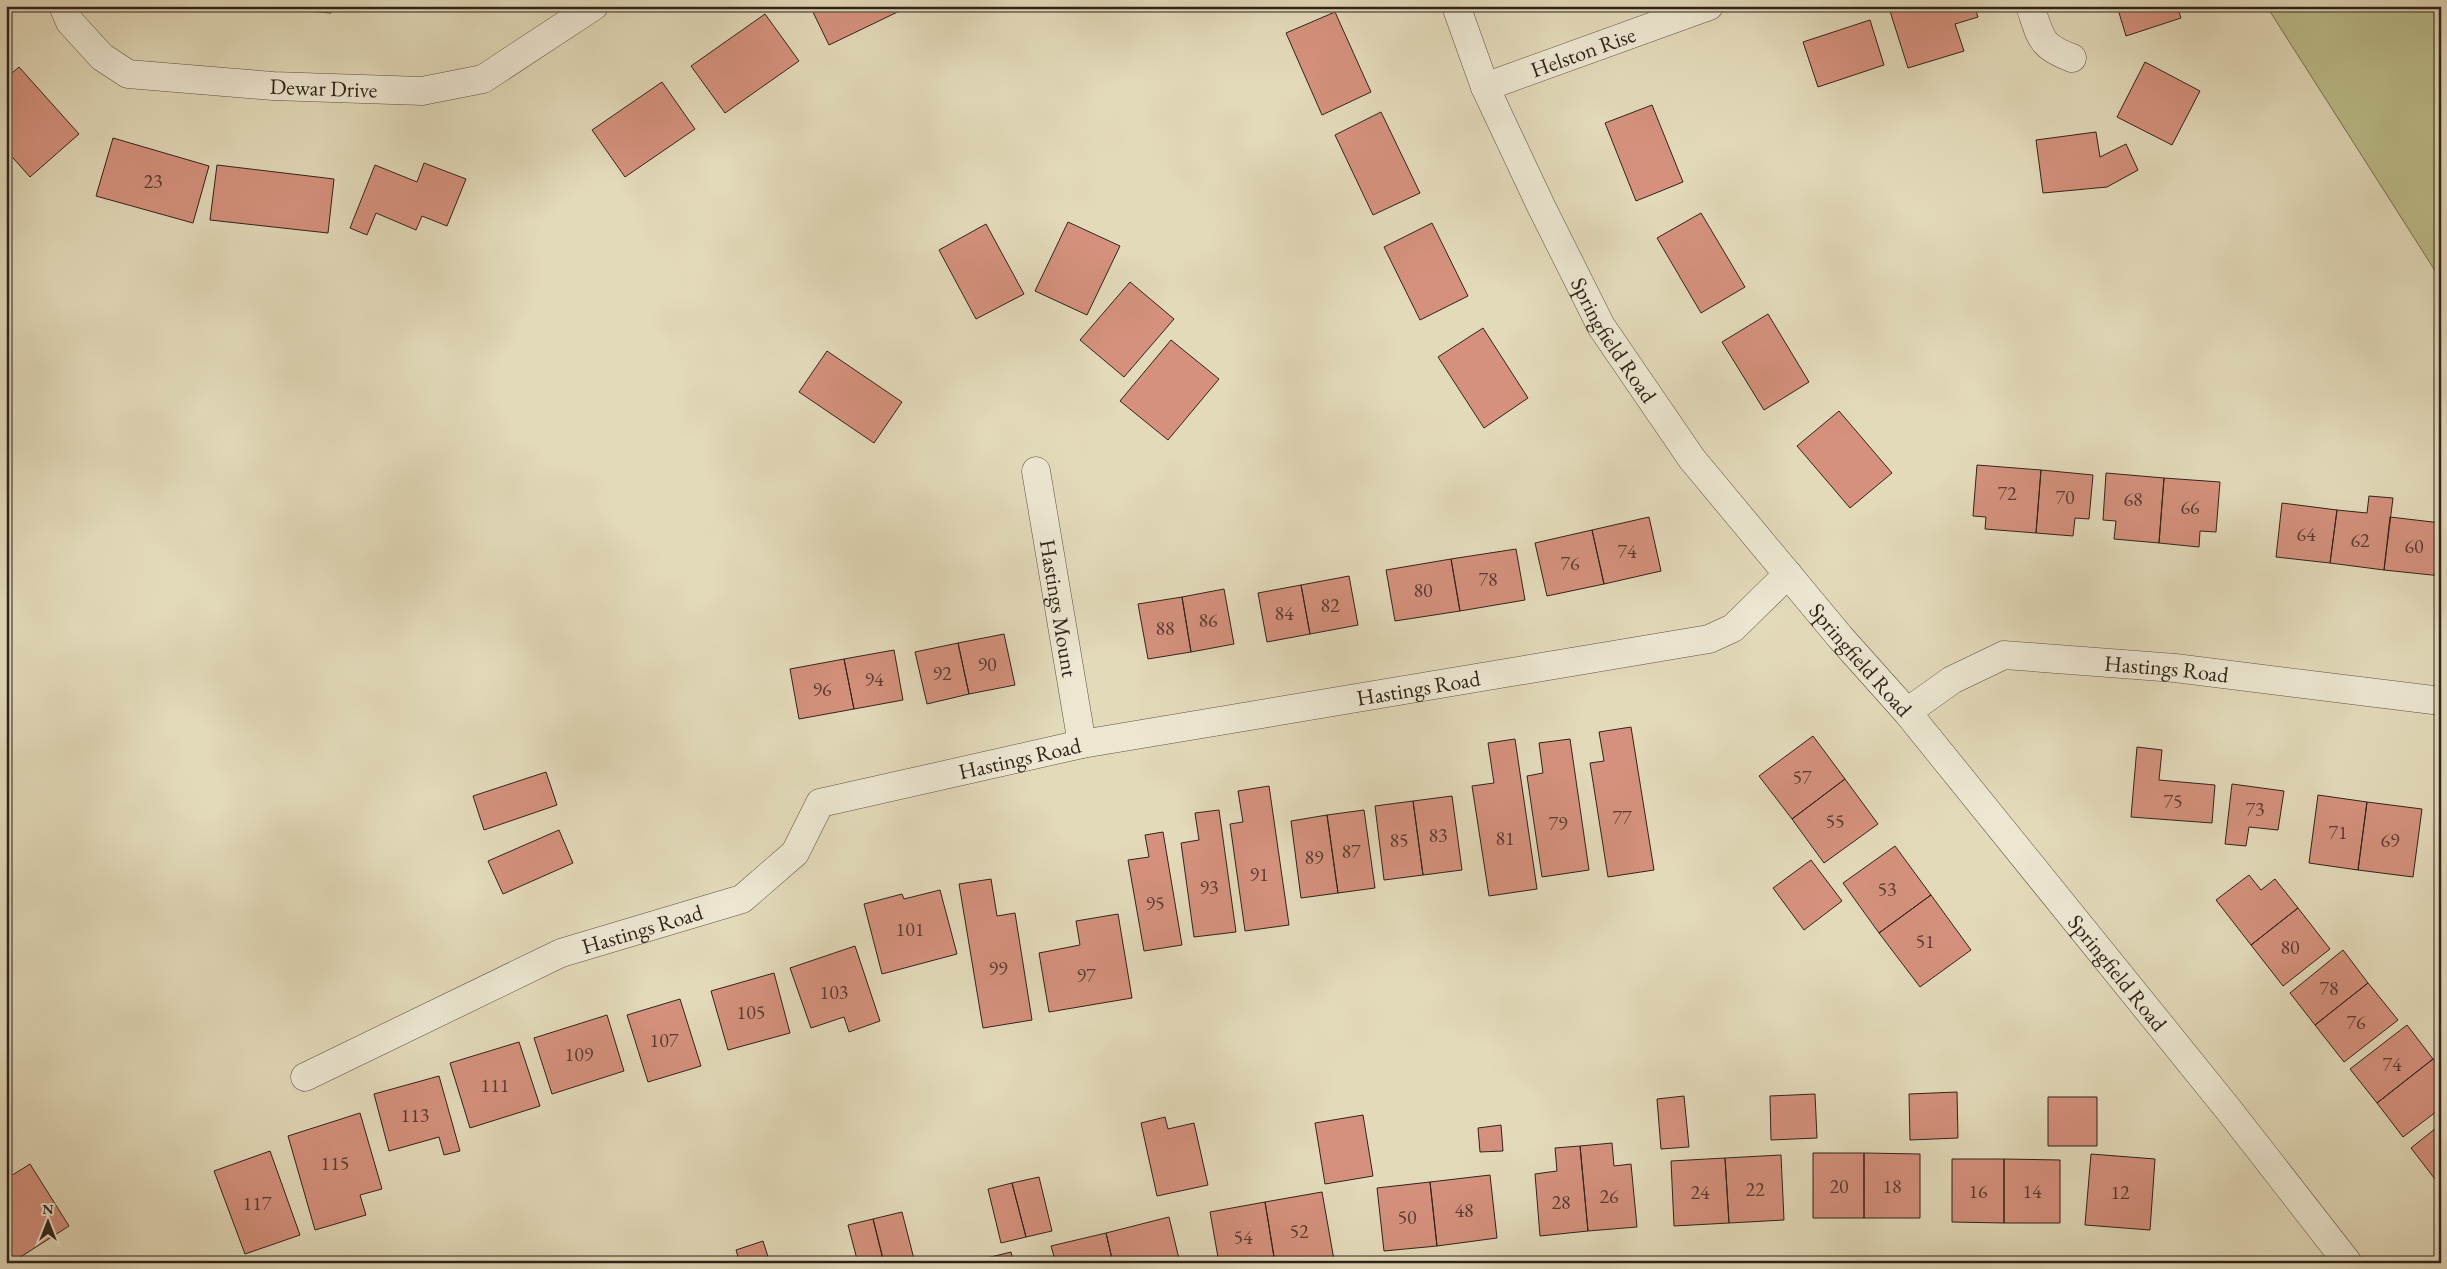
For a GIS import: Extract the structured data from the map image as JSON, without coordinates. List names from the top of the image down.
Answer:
{
  "streets": {
    "street": [
      "Helston Rise",
      "Dewar Drive",
      "Springfield Road",
      "Hastings Mount",
      "Hastings Road"
    ]
  },
  "crossings": [
    ["Helston Rise", "Springfield Road"],
    ["Springfield Road", "Hastings Road"],
    ["Hastings Mount", "Hastings Road"]
  ],
  "house_numbers": [
    "23",
    "72",
    "70",
    "68",
    "66",
    "64",
    "62",
    "60",
    "74",
    "76",
    "78",
    "80",
    "82",
    "84",
    "86",
    "88",
    "90",
    "92",
    "94",
    "96",
    "57",
    "75",
    "73",
    "77",
    "55",
    "79",
    "71",
    "83",
    "81",
    "85",
    "69",
    "87",
    "89",
    "91",
    "93",
    "53",
    "95",
    "101",
    "51",
    "80",
    "99",
    "97",
    "78",
    "103",
    "105",
    "76",
    "107",
    "109",
    "74",
    "111",
    "113",
    "115",
    "20",
    "18",
    "22",
    "16",
    "14",
    "24",
    "12",
    "26",
    "28",
    "117",
    "48",
    "50",
    "52",
    "54"
  ],
  "north": "top"
}
